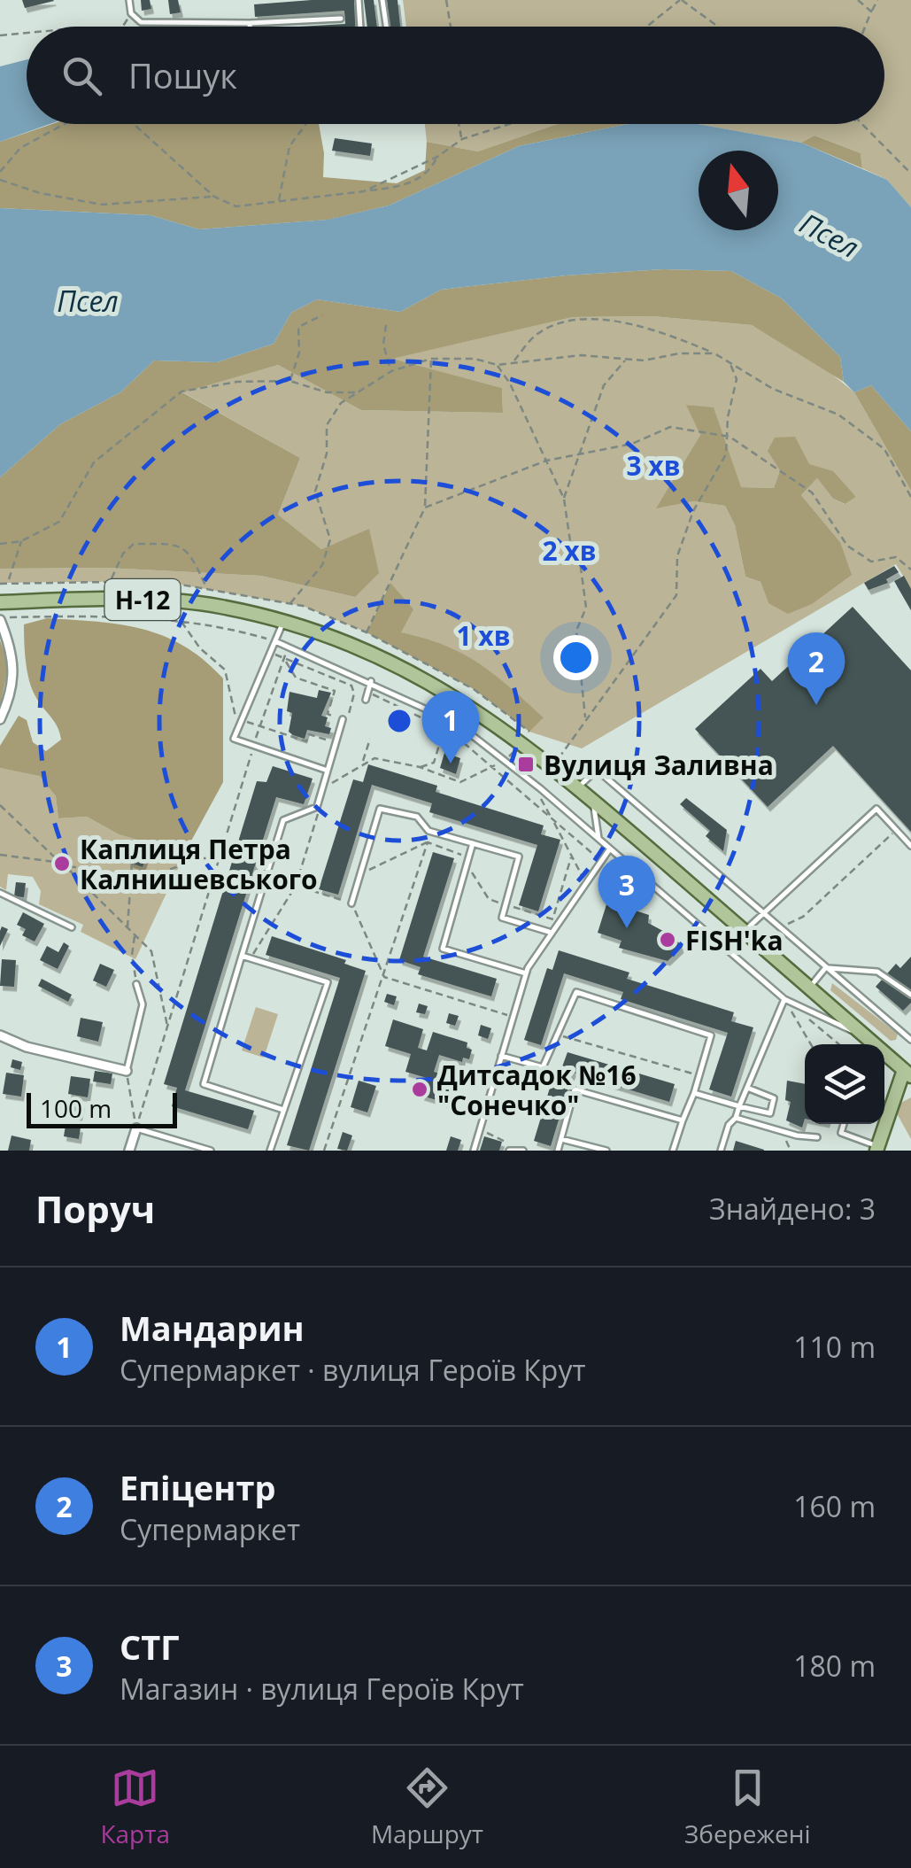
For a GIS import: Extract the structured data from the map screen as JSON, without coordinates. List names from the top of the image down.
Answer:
{
  "streets": {
    "main road": ["Н-12"]
  },
  "water": ["Псел"],
  "places": {
    "transit": ["Вулиця Заливна"],
    "other": ["Каплиця Петра Калнишевського", "FISH'ka", "Дитсадок №16 \"Сонечко\""]
  },
  "scale_bar": "100 m",
  "north": "top",
  "page": {
    "search": "Пошук",
    "pins": ["2", "1", "3"],
    "scale": "100 m",
    "heading": ["Поруч", "Знайдено: 3"],
    "list": [
      {
        "mark": "1",
        "name": "Мандарин",
        "note": "Супермаркет · вулиця Героїв Крут",
        "value": "110 m"
      },
      {
        "mark": "2",
        "name": "Епіцентр",
        "note": "Супермаркет",
        "value": "160 m"
      },
      {
        "mark": "3",
        "name": "СТГ",
        "note": "Магазин · вулиця Героїв Крут",
        "value": "180 m"
      }
    ],
    "nav": ["Карта", "Маршрут", "Збережені"]
  },
  "rings": ["3 хв", "2 хв", "1 хв"]
}
